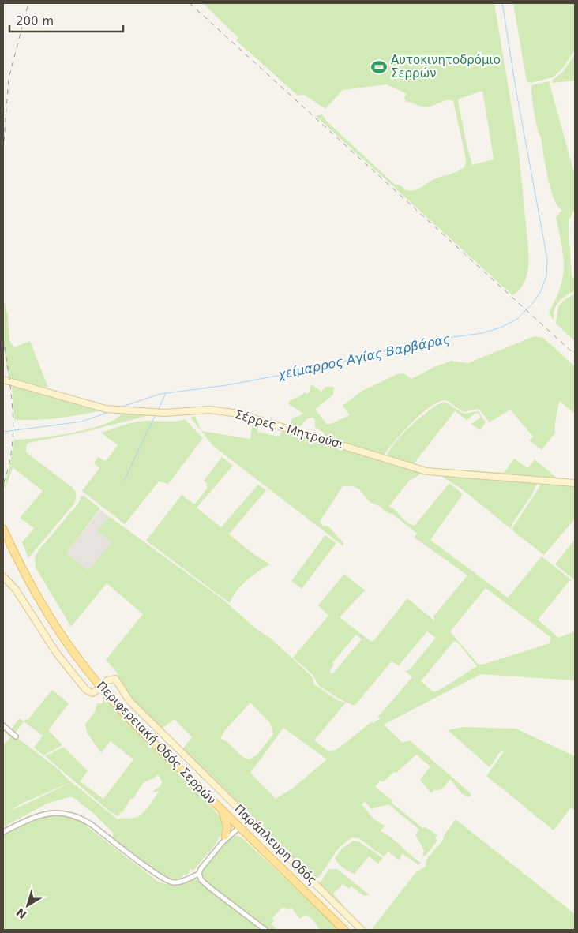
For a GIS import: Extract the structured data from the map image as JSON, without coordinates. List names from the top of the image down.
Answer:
{
  "streets": {
    "main road": ["Περιφερειακή Οδός Σερρών"],
    "street": ["Σέρρες - Μητρούσι", "Παράπλευρη Οδός"]
  },
  "water": ["χείμαρρος Αγίας Βαρβάρας"],
  "places": {
    "sports": ["Αυτοκινητοδρόμιο Σερρών"]
  },
  "scale_bar": "200 m",
  "north": "bottom left"
}
